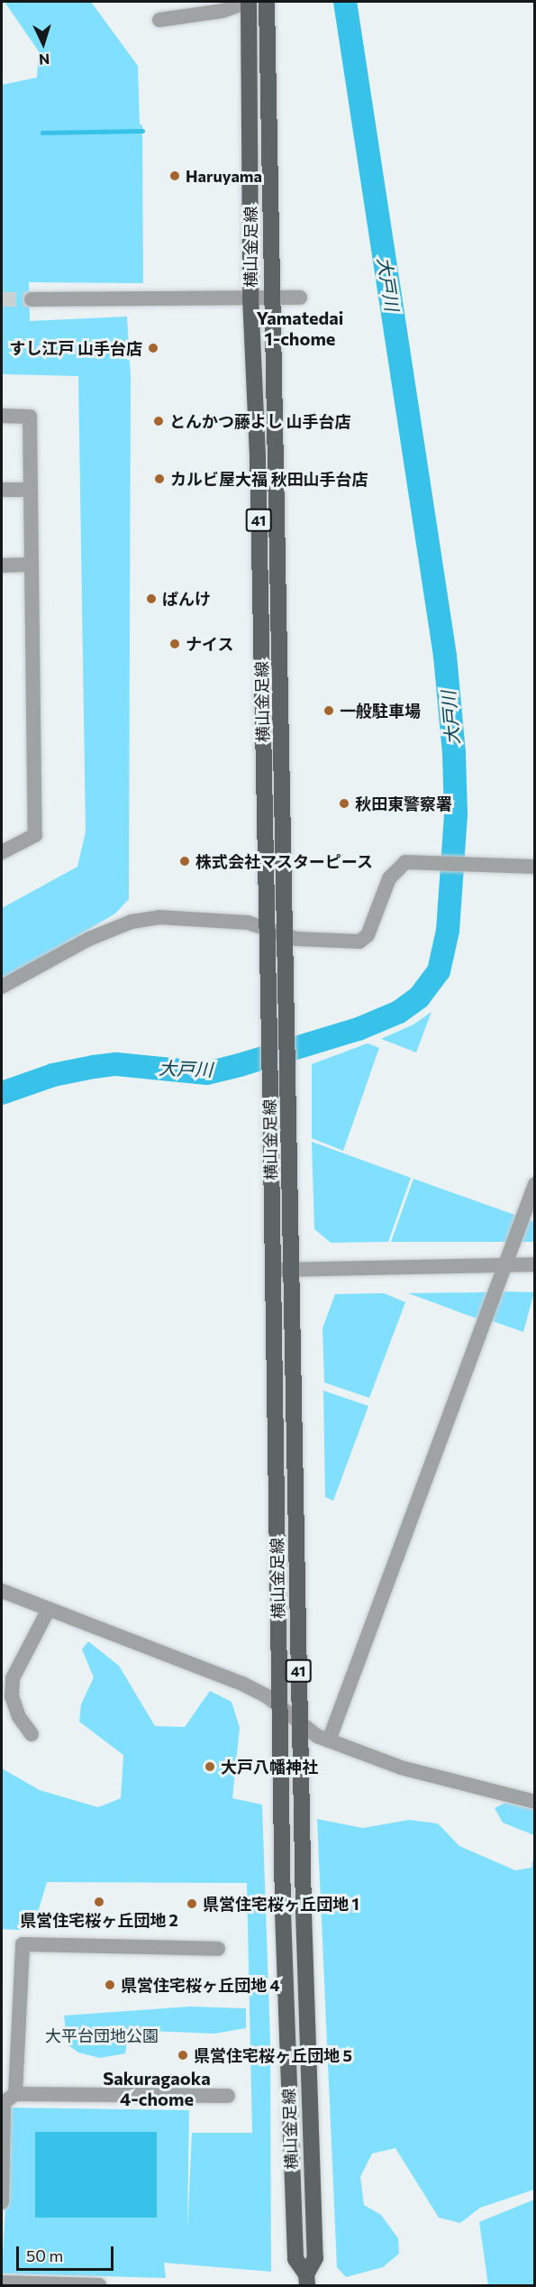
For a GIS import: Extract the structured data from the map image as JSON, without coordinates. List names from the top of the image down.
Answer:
{
  "streets": {
    "main road": ["横山金足線", "41"]
  },
  "districts": ["Yamatedai 1-chome", "Sakuragaoka 4-chome"],
  "water": ["大戸川"],
  "parks": ["大平台団地公園"],
  "places": [
    "Haruyama",
    "すし江戸 山手台店",
    "とんかつ藤よし 山手台店",
    "カルビ屋大福 秋田山手台店",
    "ぱんけ",
    "ナイス",
    "一般駐車場",
    "秋田東警察署",
    "株式会社マスターピース",
    "大戸八幡神社",
    "県営住宅桜ヶ丘団地 2",
    "県営住宅桜ヶ丘団地 1",
    "県営住宅桜ヶ丘団地 4",
    "県営住宅桜ヶ丘団地 5"
  ],
  "scale_bar": "50 m",
  "north": "bottom"
}
